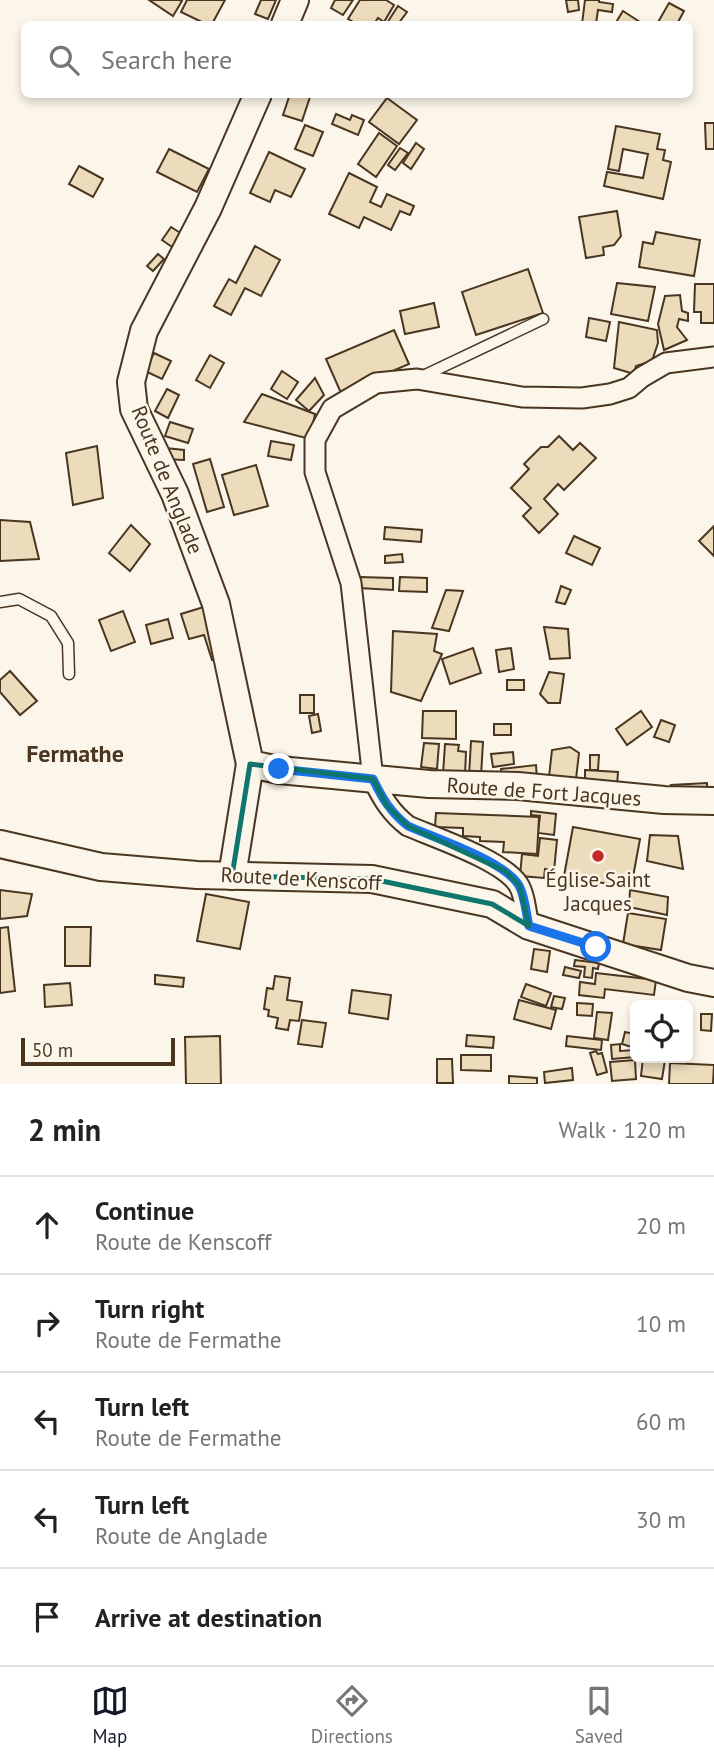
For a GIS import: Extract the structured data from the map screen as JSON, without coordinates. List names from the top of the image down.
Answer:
{
  "streets": {
    "street": ["Route de Anglade", "Route de Fort Jacques", "Route de Kenscoff"]
  },
  "districts": ["Fermathe"],
  "places": ["Église Saint Jacques"],
  "scale_bar": "50 m",
  "page": {
    "search": "Search here",
    "scale": "50 m",
    "heading": ["2 min", "Walk · 120 m"],
    "list": [
      ["Continue", "Route de Kenscoff", "20 m"],
      ["Turn right", "Route de Fermathe", "10 m"],
      ["Turn left", "Route de Fermathe", "60 m"],
      ["Turn left", "Route de Anglade", "30 m"],
      "Arrive at destination"
    ],
    "nav": ["Map", "Directions", "Saved"]
  }
}
